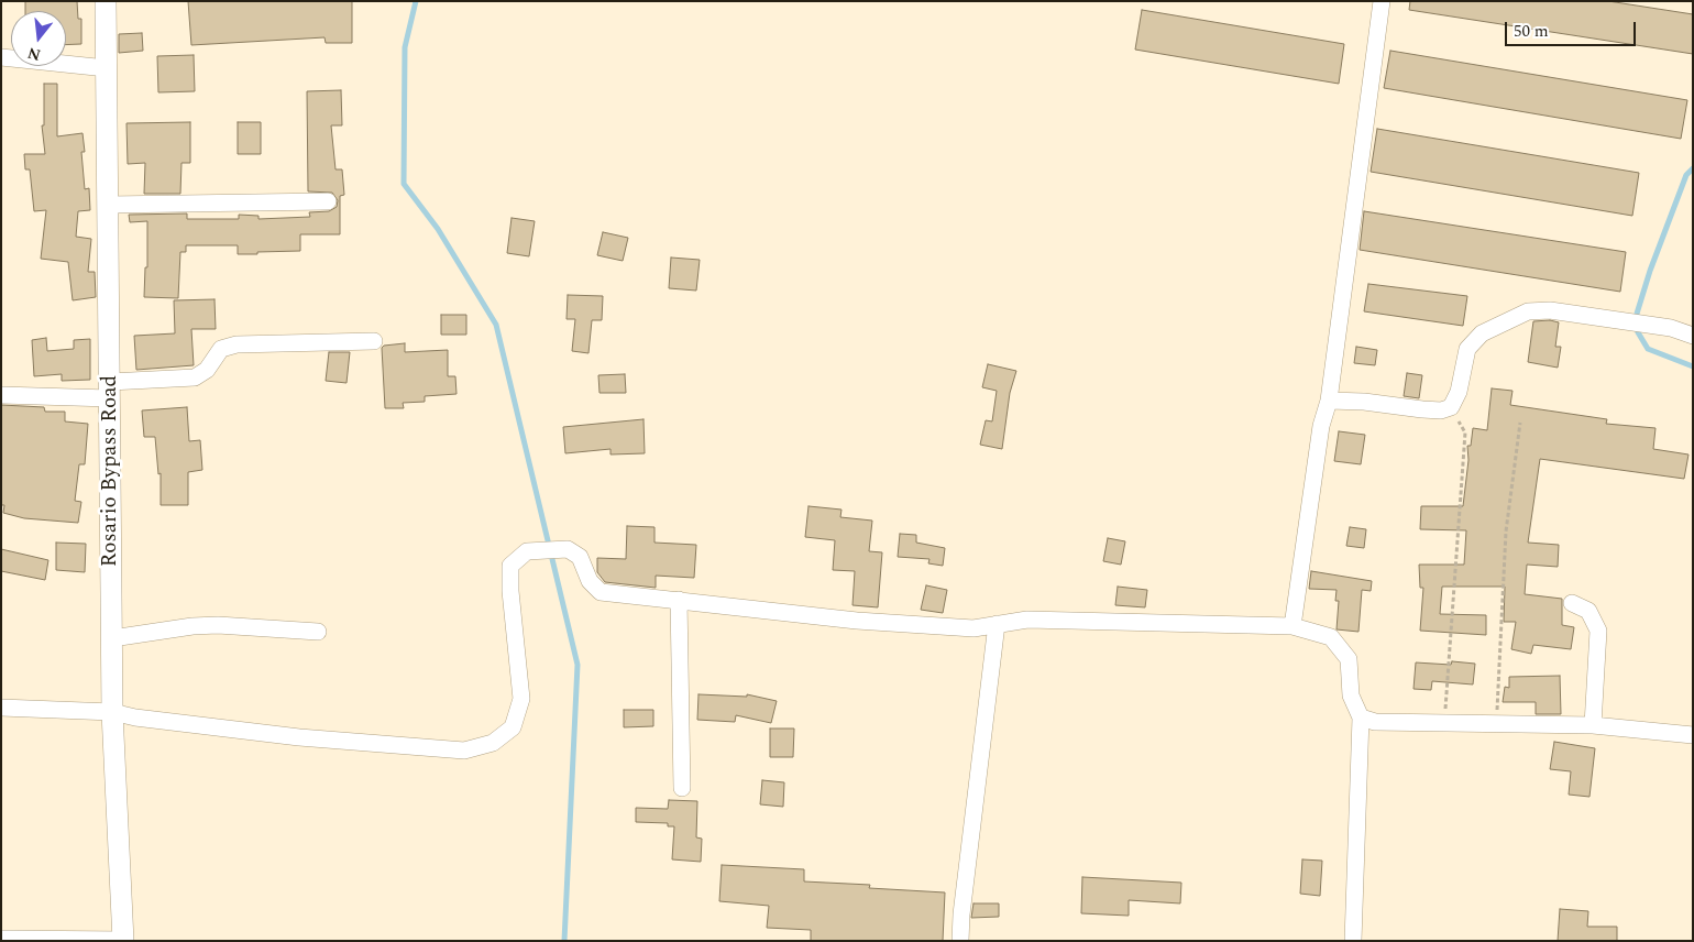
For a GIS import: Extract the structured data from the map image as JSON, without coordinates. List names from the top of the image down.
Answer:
{
  "streets": {
    "main road": ["Rosario Bypass Road"]
  },
  "scale_bar": "50 m",
  "north": "bottom"
}
